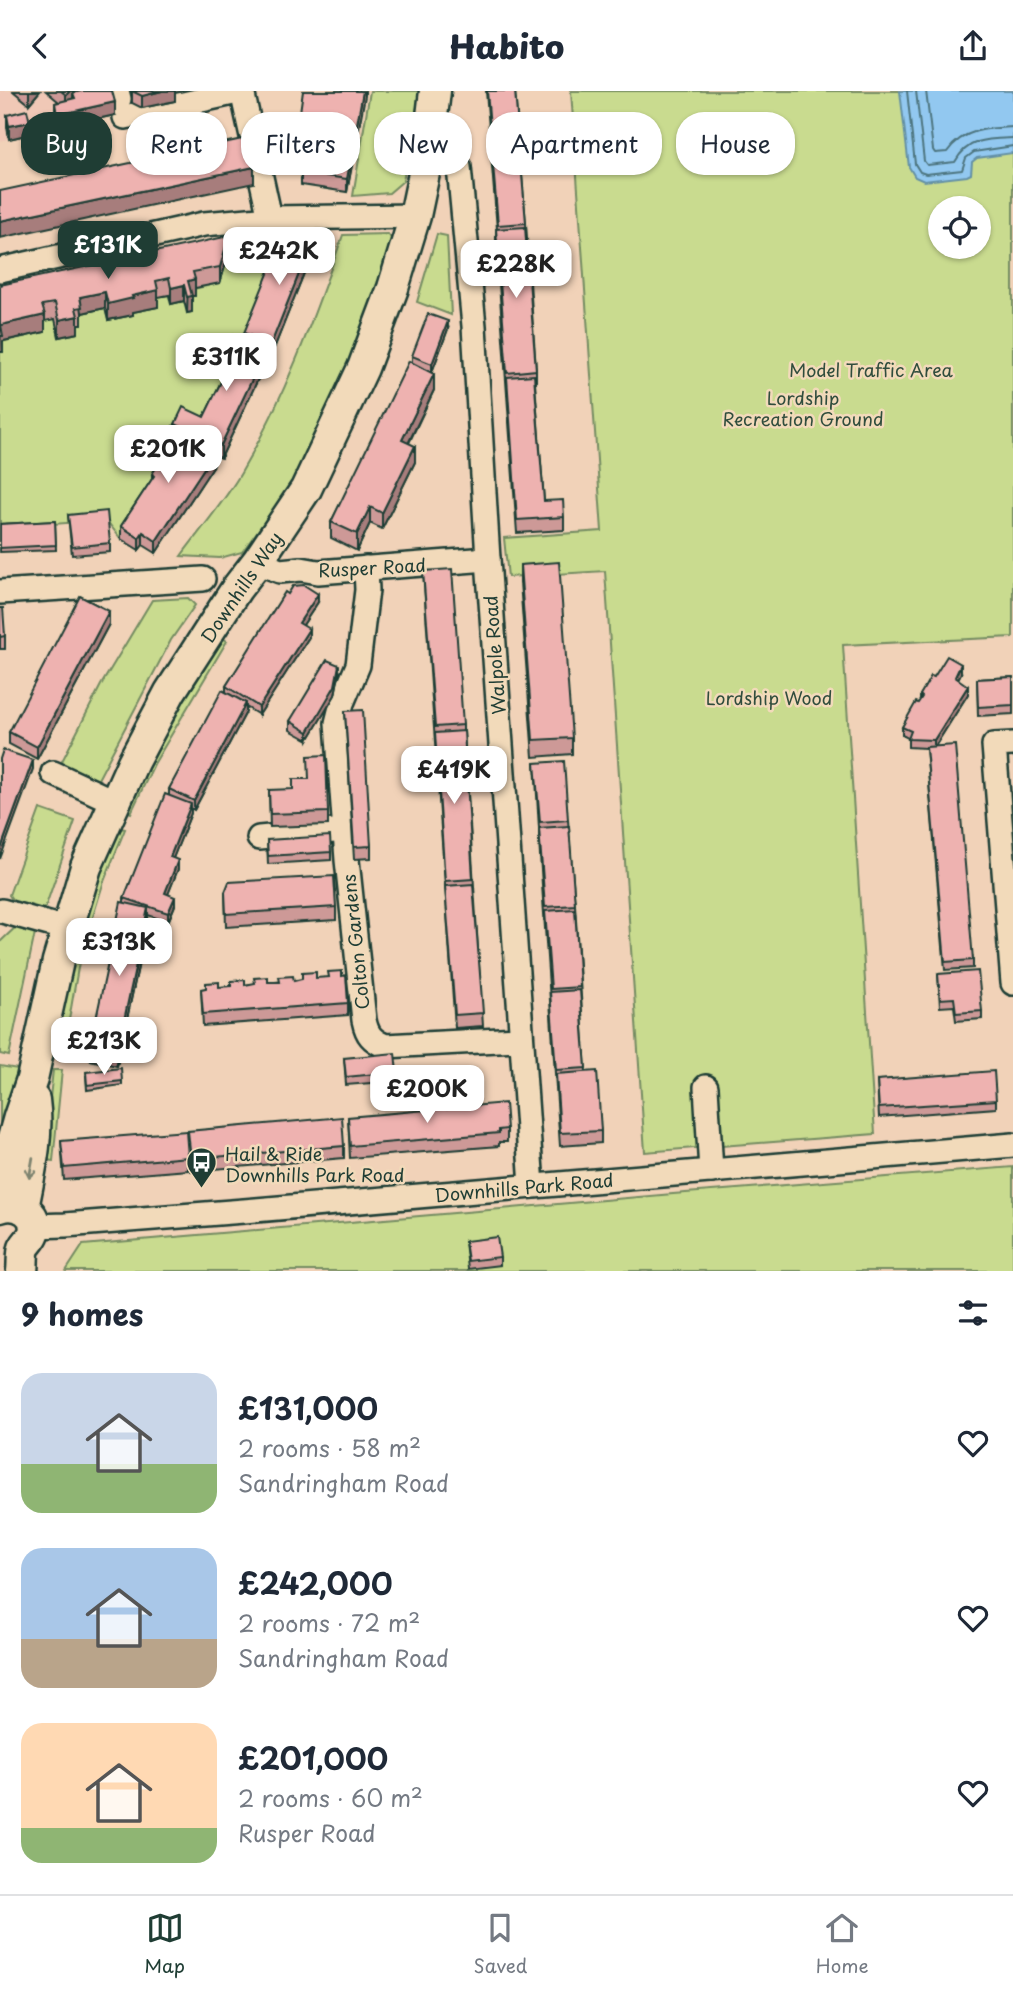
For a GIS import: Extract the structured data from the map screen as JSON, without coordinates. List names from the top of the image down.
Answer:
{
  "streets": {
    "main road": ["Downhills Way"],
    "street": [
      "Rusper Road",
      "Walpole Road",
      "Colton Gardens",
      "Downhills Park Road"
    ]
  },
  "crossings": [
    ["Rusper Road", "Downhills Way"],
    ["Rusper Road", "Walpole Road"],
    ["Rusper Road", "Colton Gardens"],
    ["Downhills Way", "Downhills Park Road"],
    ["Walpole Road", "Colton Gardens"],
    ["Walpole Road", "Downhills Park Road"]
  ],
  "parks": ["Model Traffic Area", "Lordship Recreation Ground", "Lordship Wood"],
  "places": {
    "bus stop": ["Hail & Ride Downhills Park Road"]
  },
  "page": {
    "header": "Habito",
    "chip": [
      "Buy",
      "Rent",
      "Filters",
      "New",
      "Apartment",
      "House"
    ],
    "price": [
      "£131K",
      "£242K",
      "£228K",
      "£311K",
      "£201K",
      "£419K",
      "£313K",
      "£213K",
      "£200K"
    ],
    "heading": "9 homes",
    "list": [
      {
        "name": "£131,000",
        "note": "2 rooms · 58 m² · Sandringham Road"
      },
      {
        "name": "£242,000",
        "note": "2 rooms · 72 m² · Sandringham Road"
      },
      {
        "name": "£201,000",
        "note": "2 rooms · 60 m² · Rusper Road"
      }
    ],
    "tabs": ["Map", "Saved", "Home"]
  }
}
